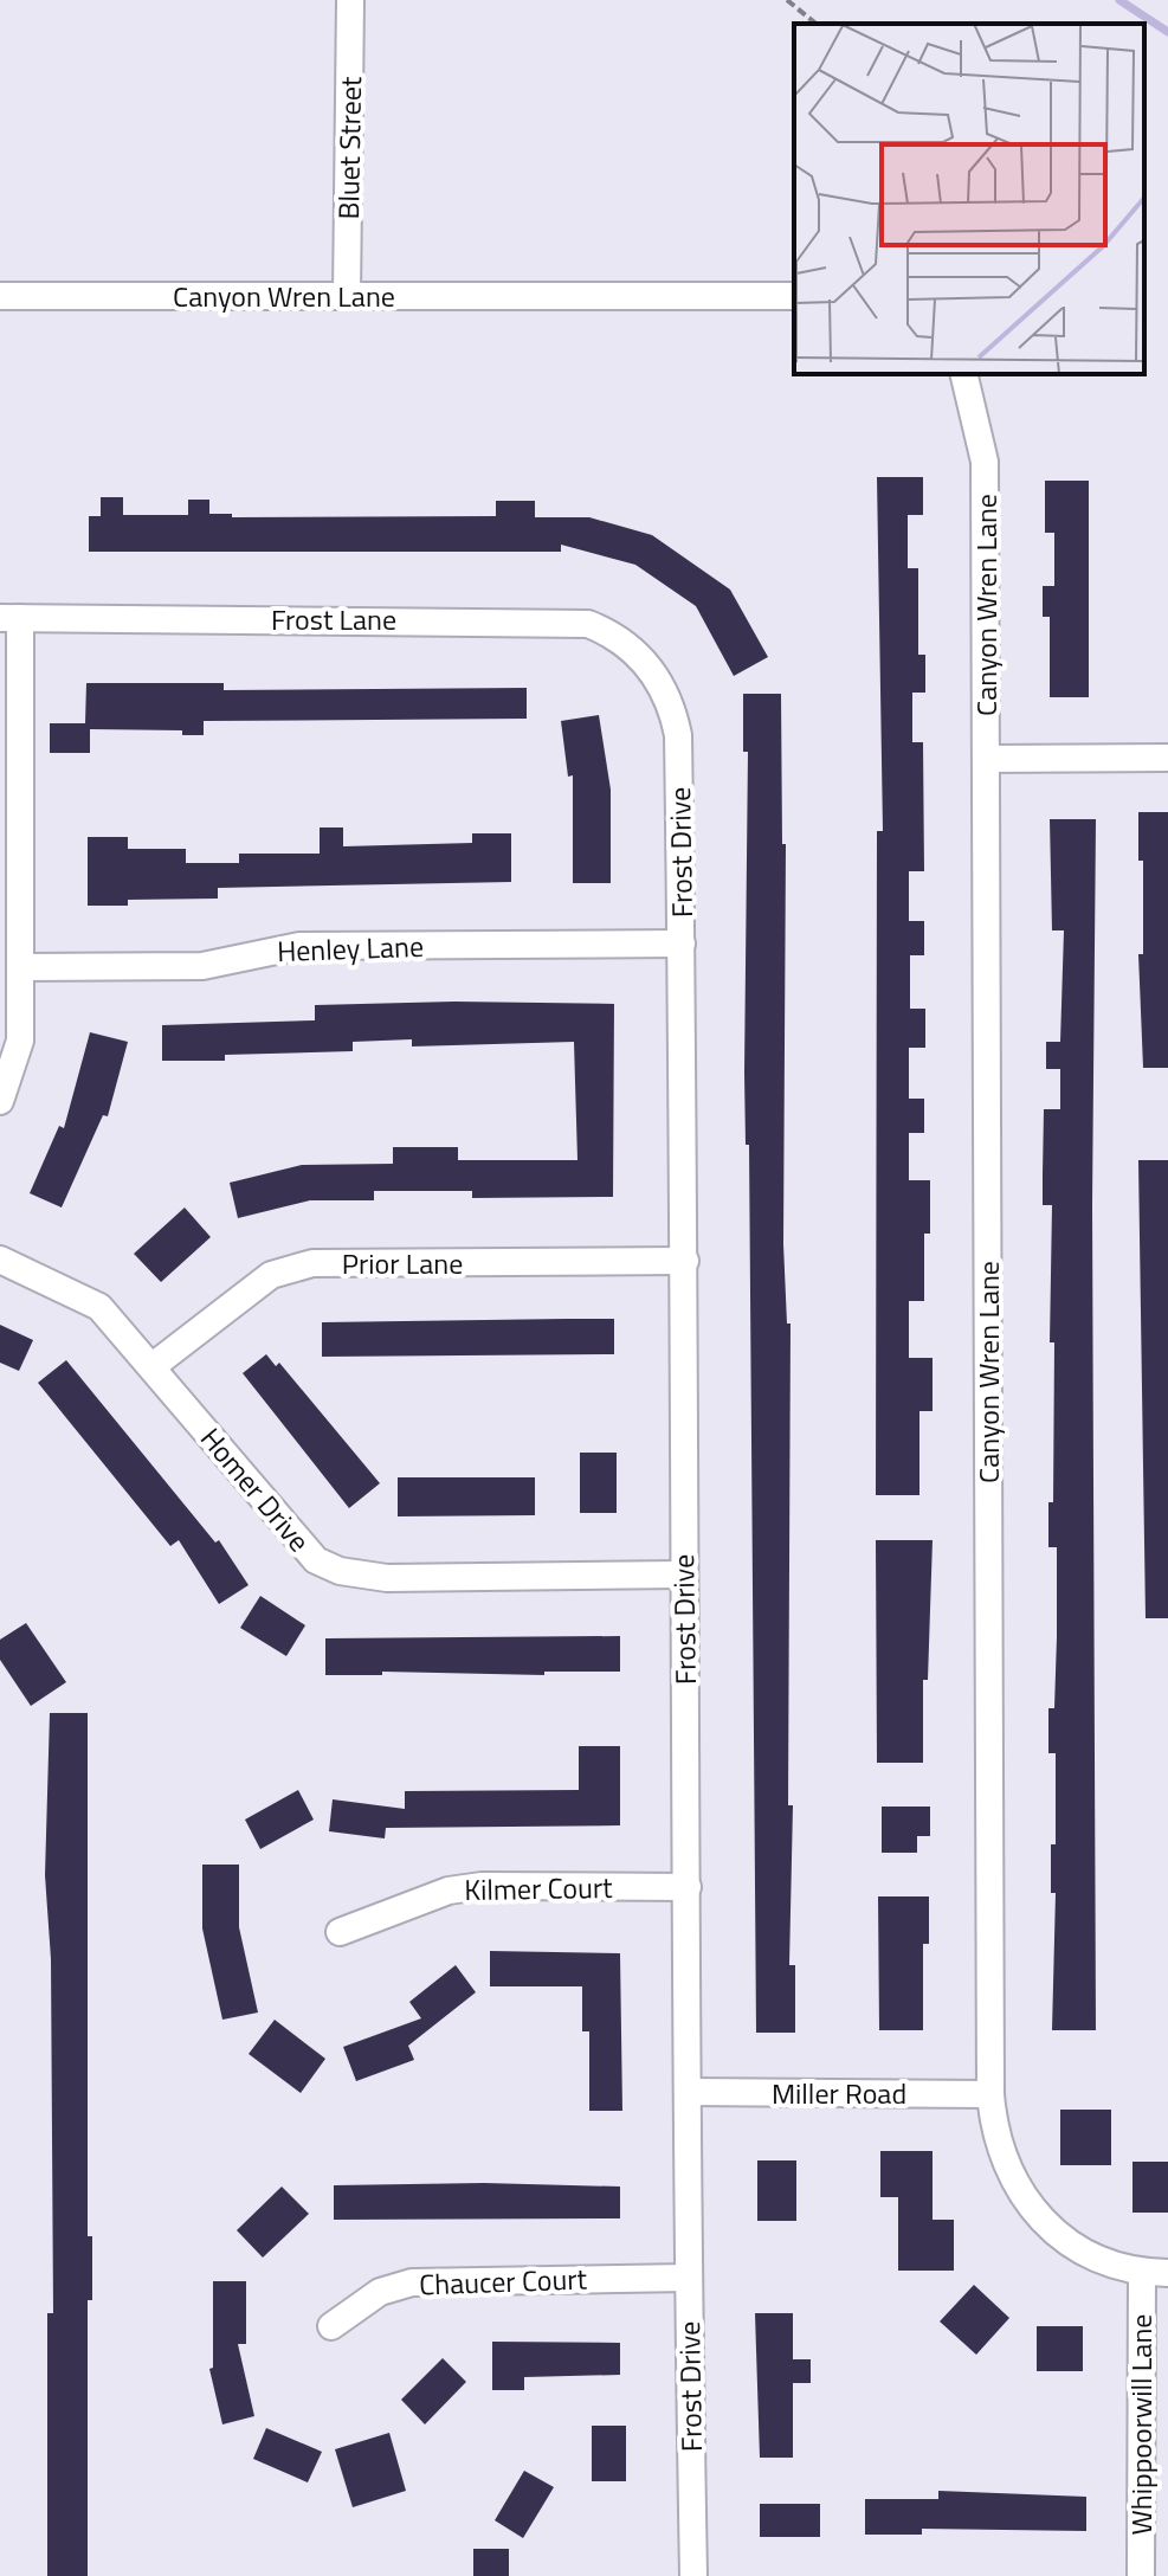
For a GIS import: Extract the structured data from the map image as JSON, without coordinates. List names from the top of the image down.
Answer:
{
  "streets": {
    "street": [
      "Bluet Street",
      "Canyon Wren Lane",
      "Frost Lane",
      "Frost Drive",
      "Henley Lane",
      "Prior Lane",
      "Homer Drive",
      "Kilmer Court",
      "Miller Road",
      "Chaucer Court",
      "Whippoorwill Lane"
    ]
  },
  "crossings": [
    ["Bluet Street", "Canyon Wren Lane"],
    ["Canyon Wren Lane", "Miller Road"],
    ["Canyon Wren Lane", "Whippoorwill Lane"],
    ["Frost Lane", "Frost Drive"],
    ["Frost Drive", "Henley Lane"],
    ["Frost Drive", "Prior Lane"],
    ["Frost Drive", "Homer Drive"],
    ["Frost Drive", "Kilmer Court"],
    ["Frost Drive", "Miller Road"],
    ["Frost Drive", "Chaucer Court"],
    ["Prior Lane", "Homer Drive"]
  ]
}
